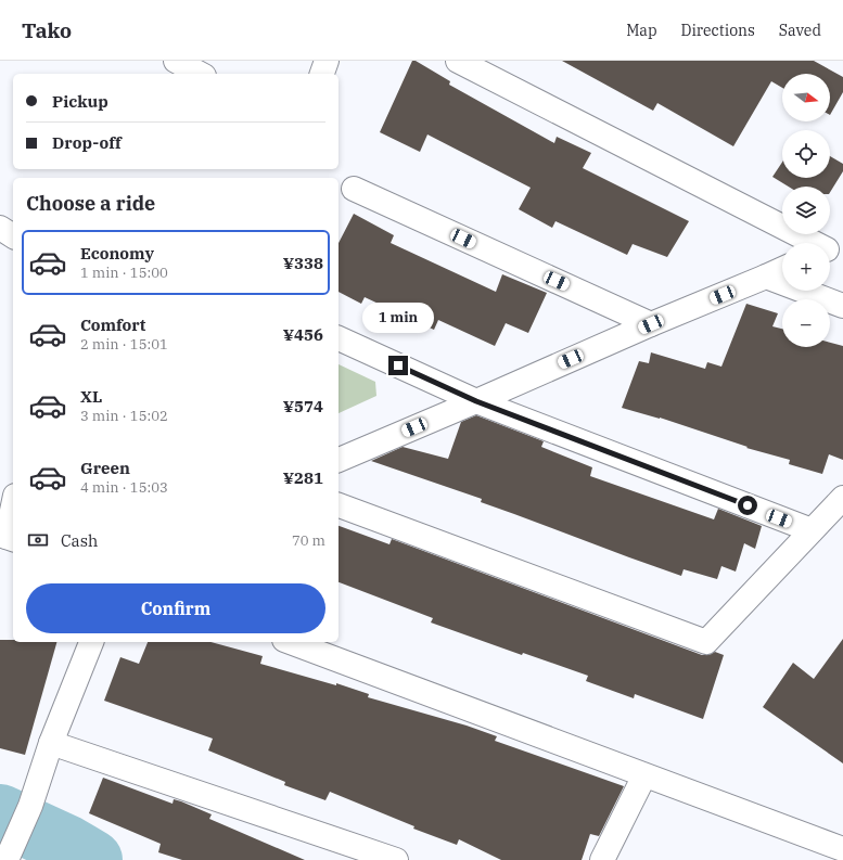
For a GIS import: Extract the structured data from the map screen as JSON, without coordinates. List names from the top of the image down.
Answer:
{
  "north": "right",
  "page": {
    "header": "Tako",
    "nav": ["Map", "Directions", "Saved"],
    "map_buttons": ["+", "−"],
    "banner": ["Pickup", "Drop-off"],
    "heading": "Choose a ride",
    "list": [
      {
        "name": "Economy",
        "note": "1 min · 15:00",
        "value": "¥338"
      },
      {
        "name": "Comfort",
        "note": "2 min · 15:01",
        "value": "¥456"
      },
      {
        "name": "XL",
        "note": "3 min · 15:02",
        "value": "¥574"
      },
      {
        "name": "Green",
        "note": "4 min · 15:03",
        "value": "¥281"
      }
    ],
    "bubble": "1 min",
    "pay": ["Cash", "70 m"],
    "buttons": "Confirm"
  }
}
